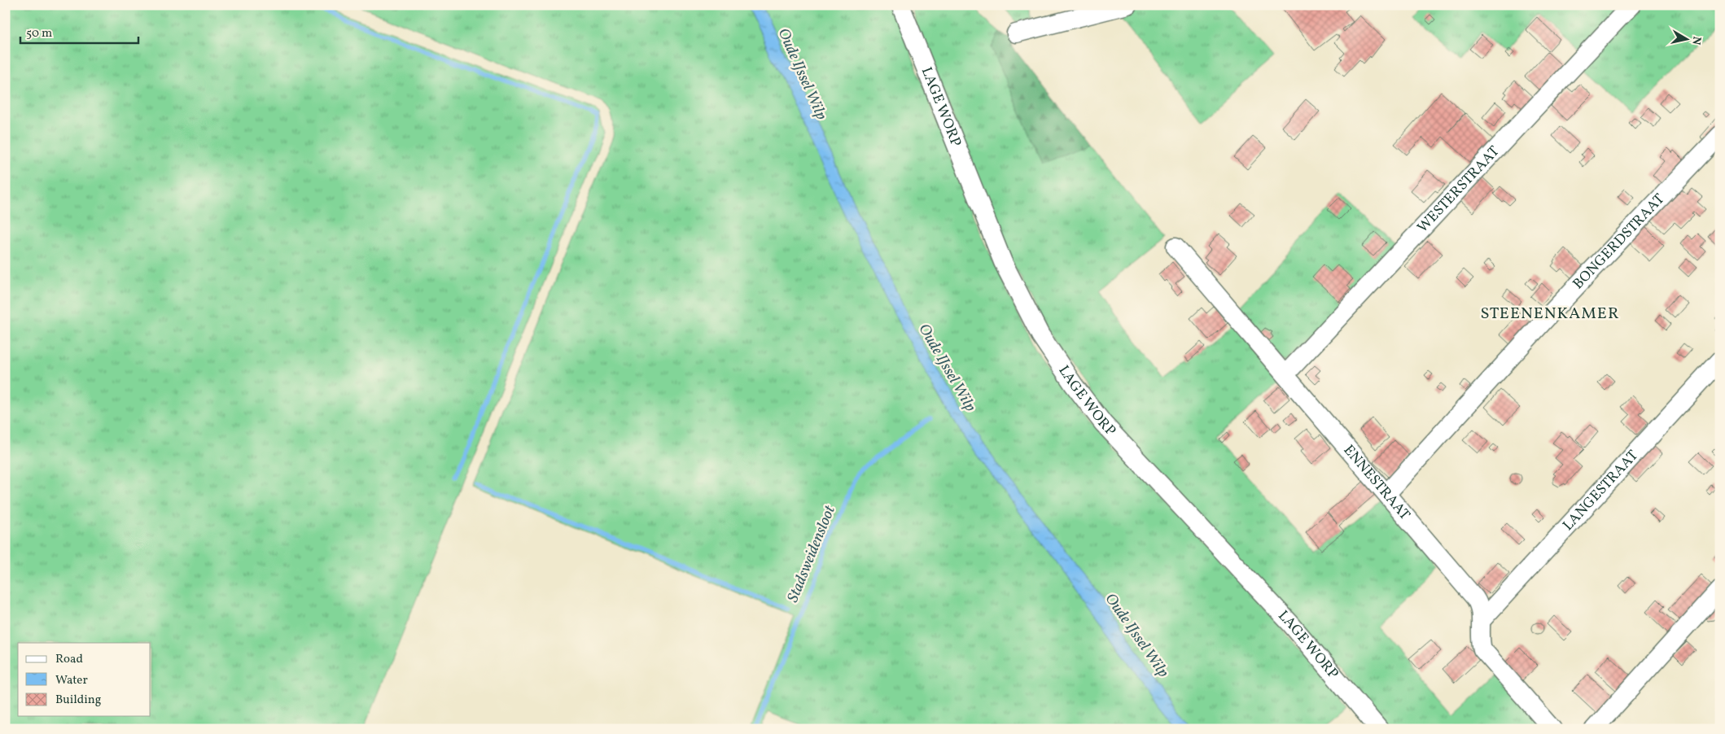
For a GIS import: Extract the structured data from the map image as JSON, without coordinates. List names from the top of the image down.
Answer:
{
  "streets": {
    "street": [
      "LAGE WORP",
      "WESTERSTRAAT",
      "BONGERDSTRAAT",
      "ENNESTRAAT",
      "LANGESTRAAT"
    ]
  },
  "crossings": [
    ["WESTERSTRAAT", "ENNESTRAAT"],
    ["BONGERDSTRAAT", "ENNESTRAAT"],
    ["ENNESTRAAT", "LANGESTRAAT"]
  ],
  "districts": ["STEENENKAMER"],
  "water": ["Oude IJssel Wilp", "Stadsweidensloot"],
  "legend": ["Road", "Water", "Building"],
  "scale_bar": "50 m",
  "north": "right"
}
